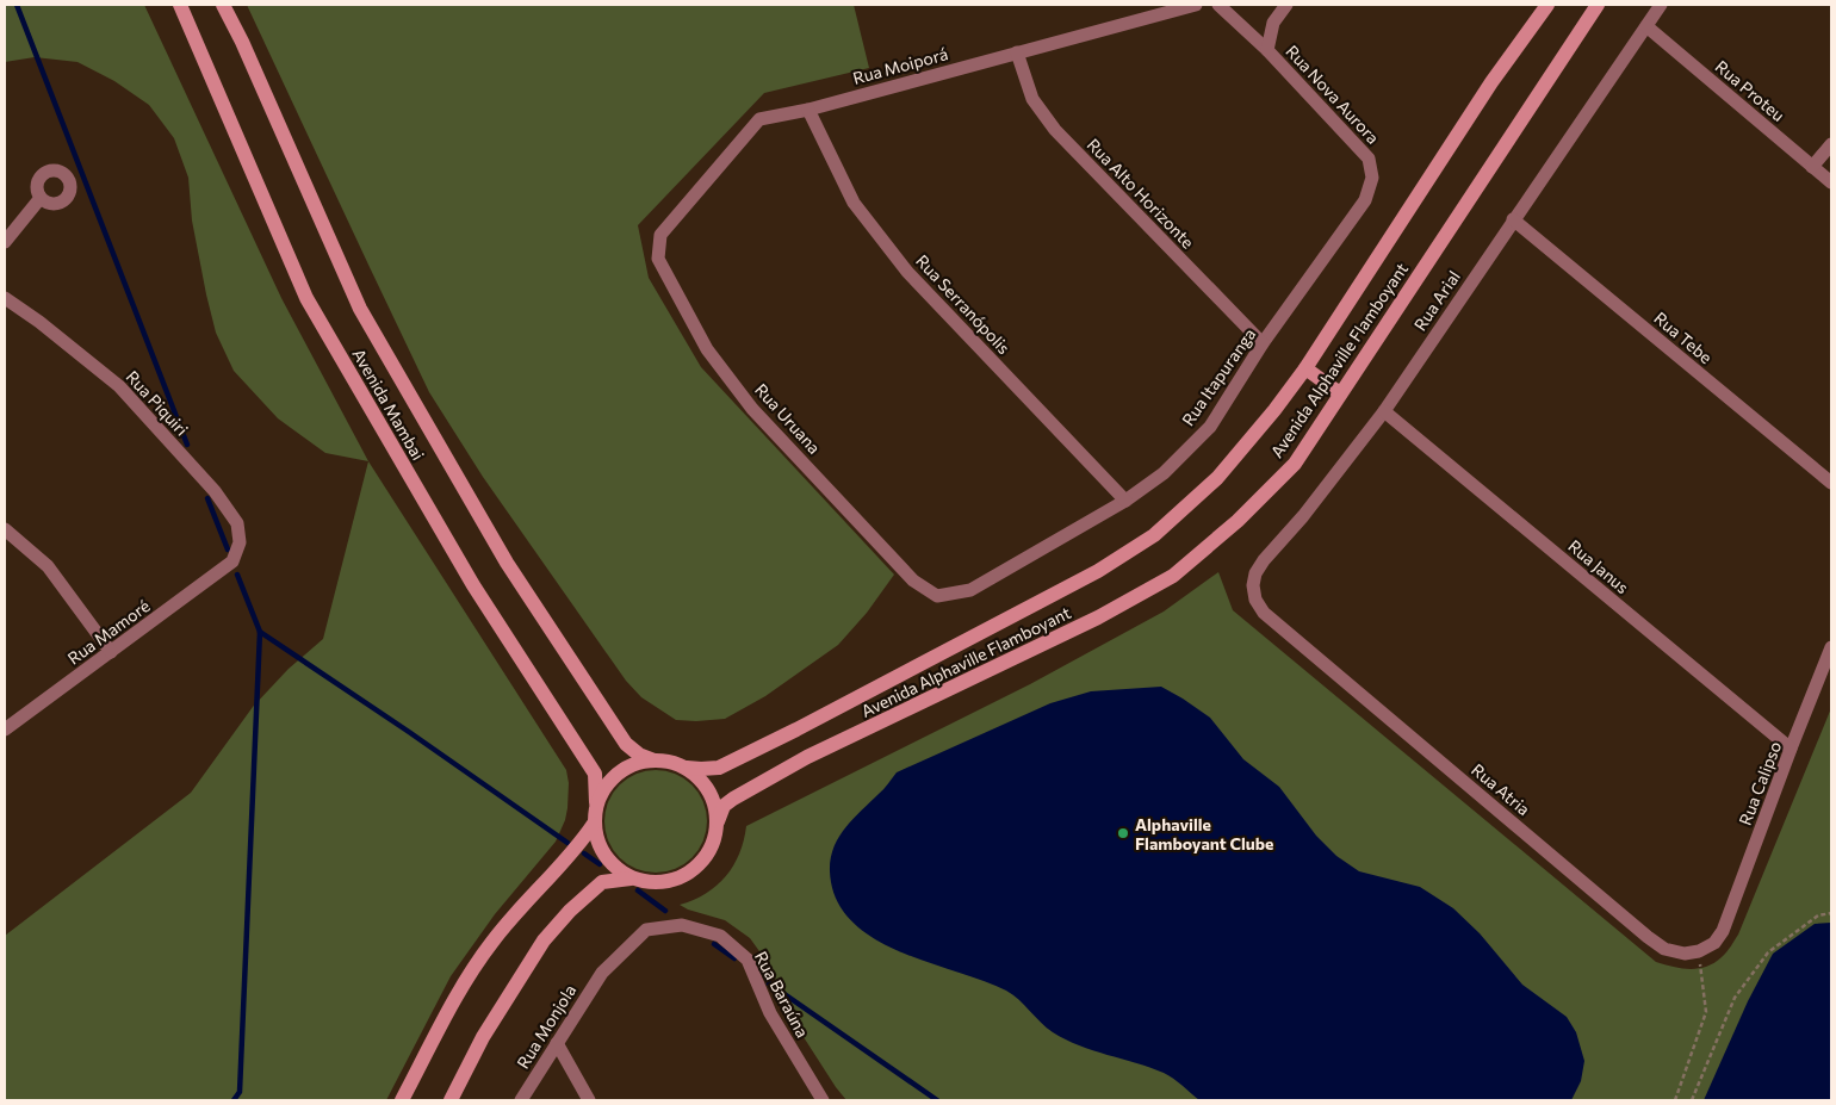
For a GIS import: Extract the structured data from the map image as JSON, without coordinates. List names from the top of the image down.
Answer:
{
  "streets": {
    "street": [
      "Rua Moiporá",
      "Rua Proteu",
      "Rua Nova Aurora",
      "Rua Alto Horizonte",
      "Rua Arial",
      "Rua Serranópolis",
      "Rua Tebe",
      "Avenida Alphaville Flamboyant",
      "Rua Itapuranga",
      "Rua Piquiri",
      "Avenida Mambai",
      "Rua Uruana",
      "Rua Janus",
      "Rua Mamoré",
      "Rua Calipso",
      "Rua Atria",
      "Rua Baraúna",
      "Rua Monjola"
    ]
  },
  "crossings": [
    ["Rua Moiporá", "Rua Alto Horizonte"],
    ["Rua Moiporá", "Rua Serranópolis"],
    ["Rua Moiporá", "Rua Uruana"],
    ["Rua Proteu", "Rua Arial"],
    ["Rua Nova Aurora", "Rua Itapuranga"],
    ["Rua Alto Horizonte", "Rua Itapuranga"],
    ["Rua Arial", "Rua Tebe"],
    ["Rua Arial", "Rua Janus"],
    ["Rua Arial", "Rua Atria"],
    ["Rua Serranópolis", "Rua Itapuranga"],
    ["Avenida Alphaville Flamboyant", "Avenida Mambai"],
    ["Rua Itapuranga", "Rua Uruana"],
    ["Rua Piquiri", "Rua Mamoré"],
    ["Rua Janus", "Rua Calipso"],
    ["Rua Calipso", "Rua Atria"],
    ["Rua Baraúna", "Rua Monjola"]
  ],
  "places": ["Alphaville Flamboyant Clube"]
}
